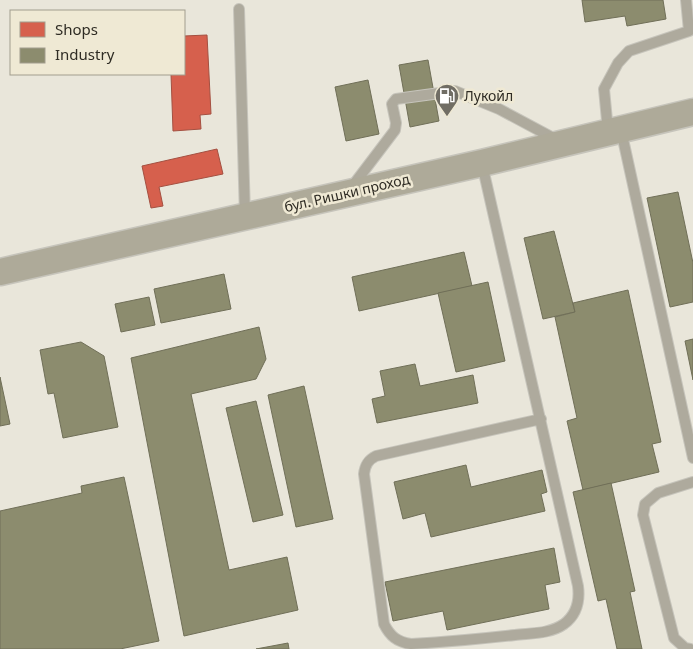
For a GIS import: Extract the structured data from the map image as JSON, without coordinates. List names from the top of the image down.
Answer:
{
  "streets": {
    "main road": ["бул. Ришки проход"]
  },
  "places": {
    "fuel station": ["Лукойл"]
  },
  "legend": ["Shops", "Industry"]
}
